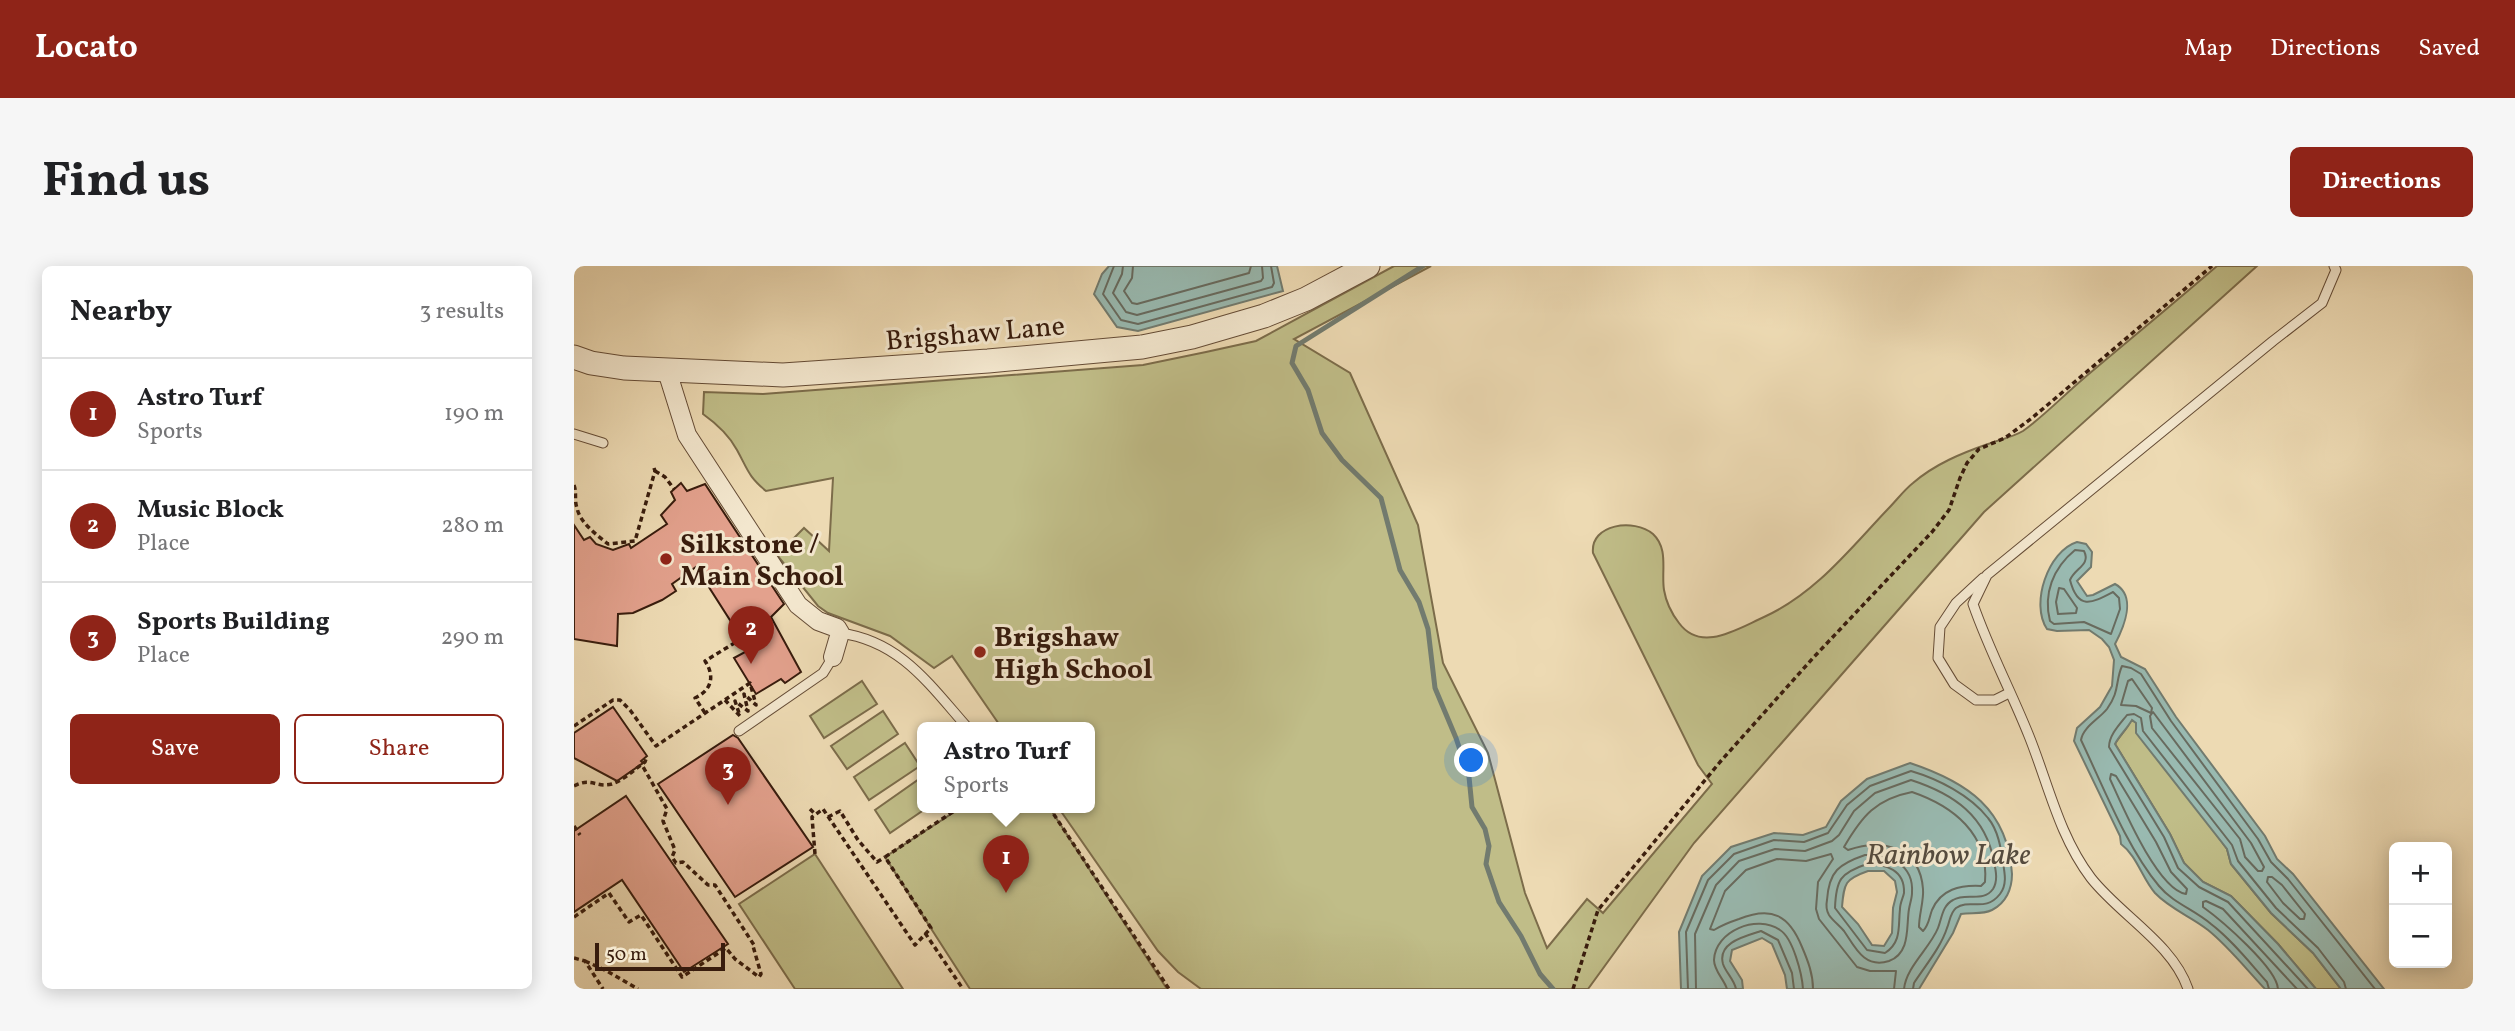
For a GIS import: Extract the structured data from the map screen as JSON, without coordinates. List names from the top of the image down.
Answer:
{
  "streets": {
    "street": ["Brigshaw Lane"]
  },
  "water": ["Rainbow Lake"],
  "places": ["Silkstone / Main School", "Brigshaw High School"],
  "scale_bar": "50 m",
  "page": {
    "header": "Locato",
    "nav": ["Map", "Directions", "Saved"],
    "buttons": [
      "Directions",
      ["Save", "Share"]
    ],
    "title": "Find us",
    "heading": ["Nearby", "3 results"],
    "list": [
      {
        "mark": "1",
        "name": "Astro Turf",
        "note": "Sports",
        "value": "190 m"
      },
      {
        "mark": "2",
        "name": "Music Block",
        "note": "Place",
        "value": "280 m"
      },
      {
        "mark": "3",
        "name": "Sports Building",
        "note": "Place",
        "value": "290 m"
      }
    ],
    "pins": ["2", "3", "1"],
    "popup": ["Astro Turf", "Sports"],
    "map_buttons": ["+", "−"],
    "scale": "50 m"
  }
}
